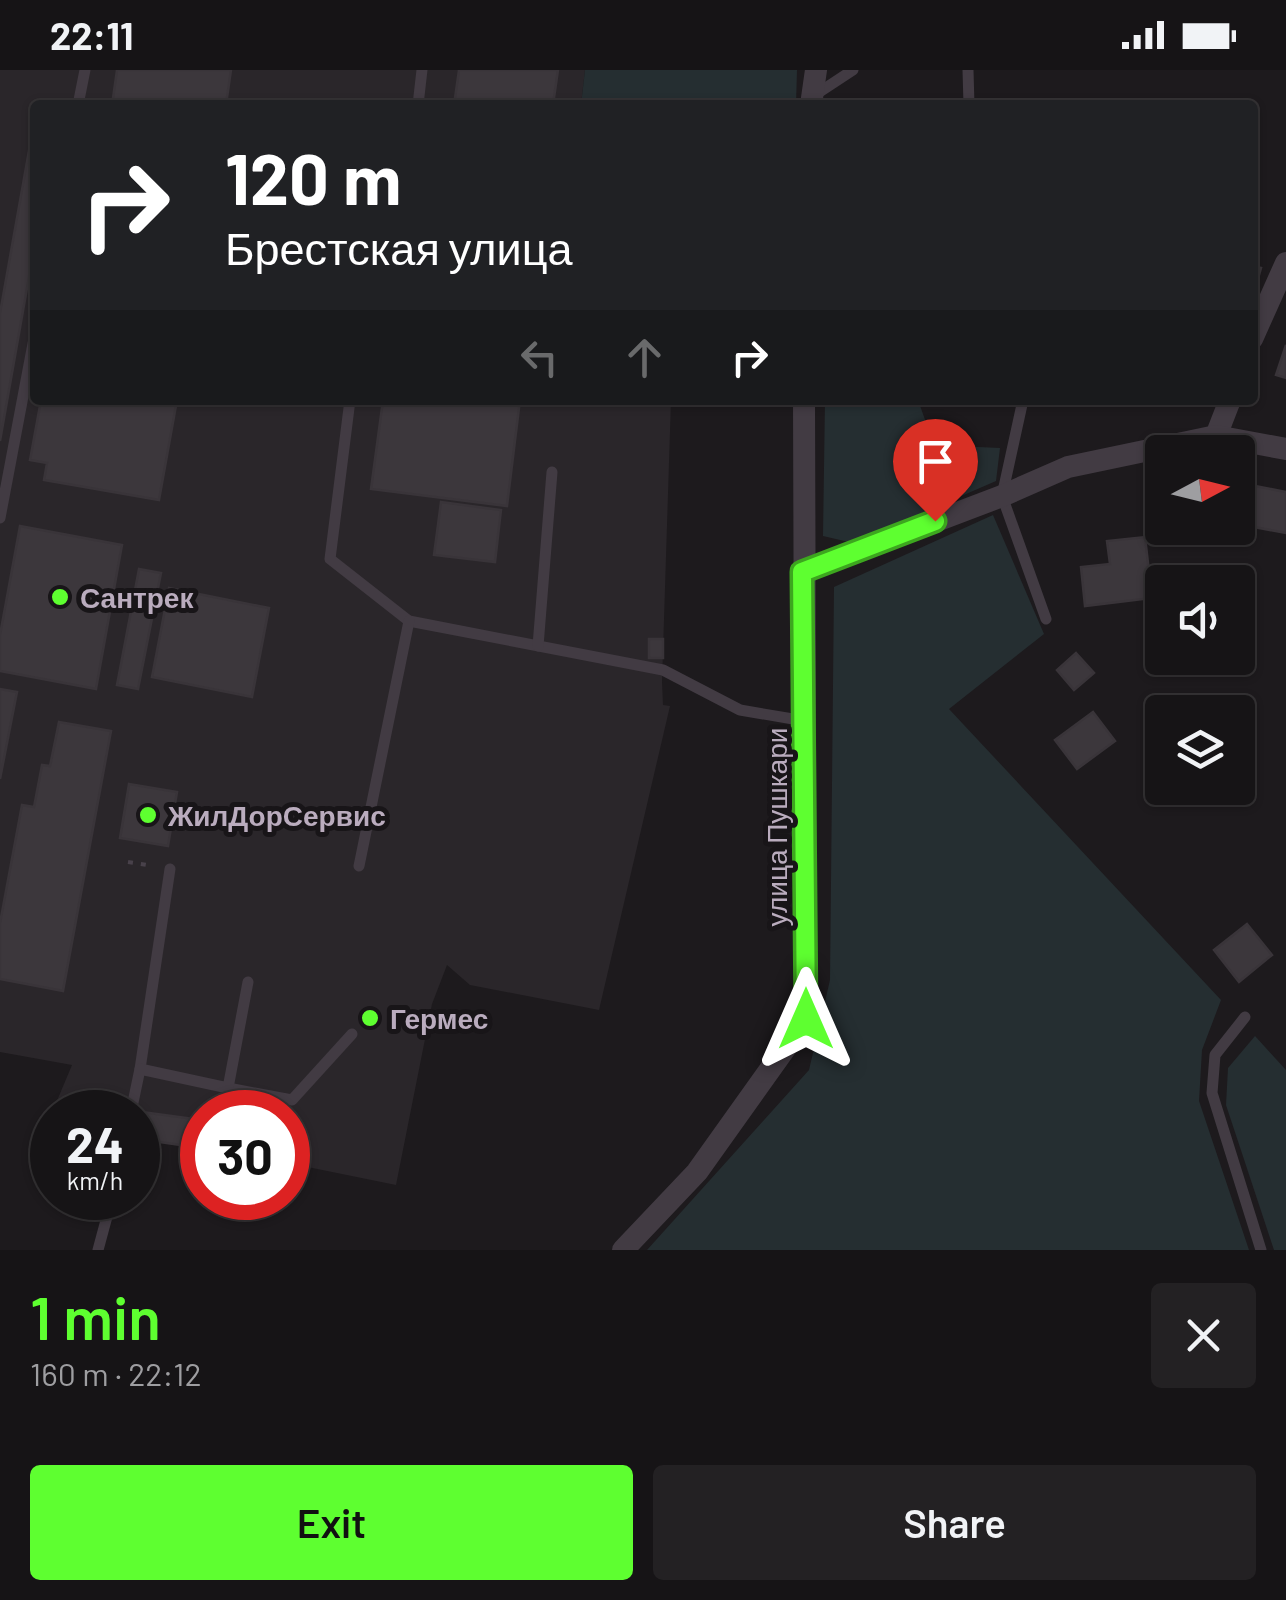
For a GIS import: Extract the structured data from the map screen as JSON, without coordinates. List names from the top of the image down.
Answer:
{
  "streets": {
    "street": ["улица Пушкари"]
  },
  "places": ["Сантрек", "ЖилДорСервис", "Гермес"],
  "north": "right",
  "page": {
    "status": "22:11",
    "turn": ["120 m", "Брестская улица"],
    "speed": "24 km/h",
    "limit": "30",
    "heading": ["1 min", "160 m · 22:12"],
    "buttons": ["Exit", "Share"]
  }
}
